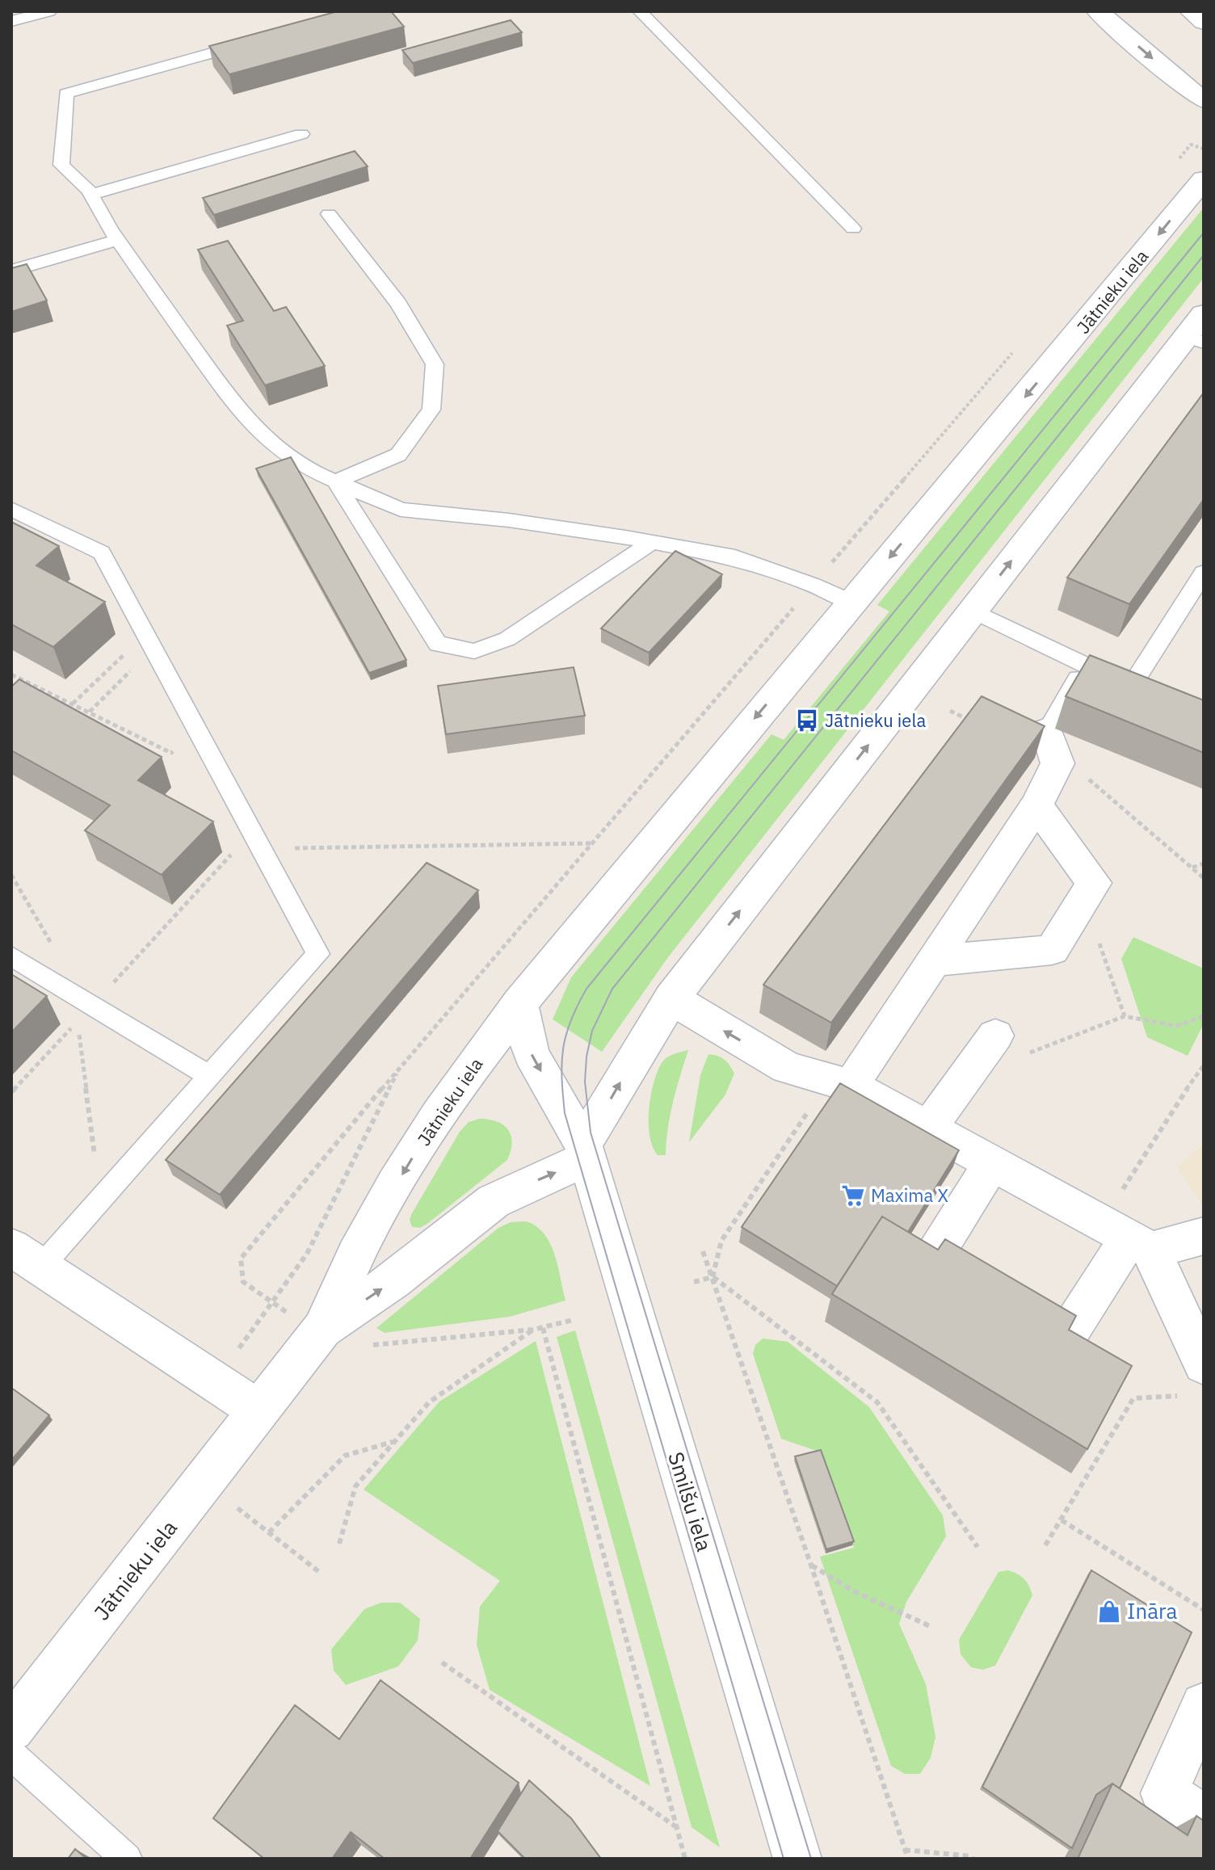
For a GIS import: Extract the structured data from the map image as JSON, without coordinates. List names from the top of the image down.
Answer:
{
  "streets": {
    "street": ["Jātnieku iela", "Smilšu iela"]
  },
  "crossings": [
    ["Jātnieku iela", "Smilšu iela"]
  ],
  "places": {
    "bus stop": ["Jātnieku iela"],
    "supermarket": ["Maxima X"],
    "shop": ["Ināra"]
  }
}
